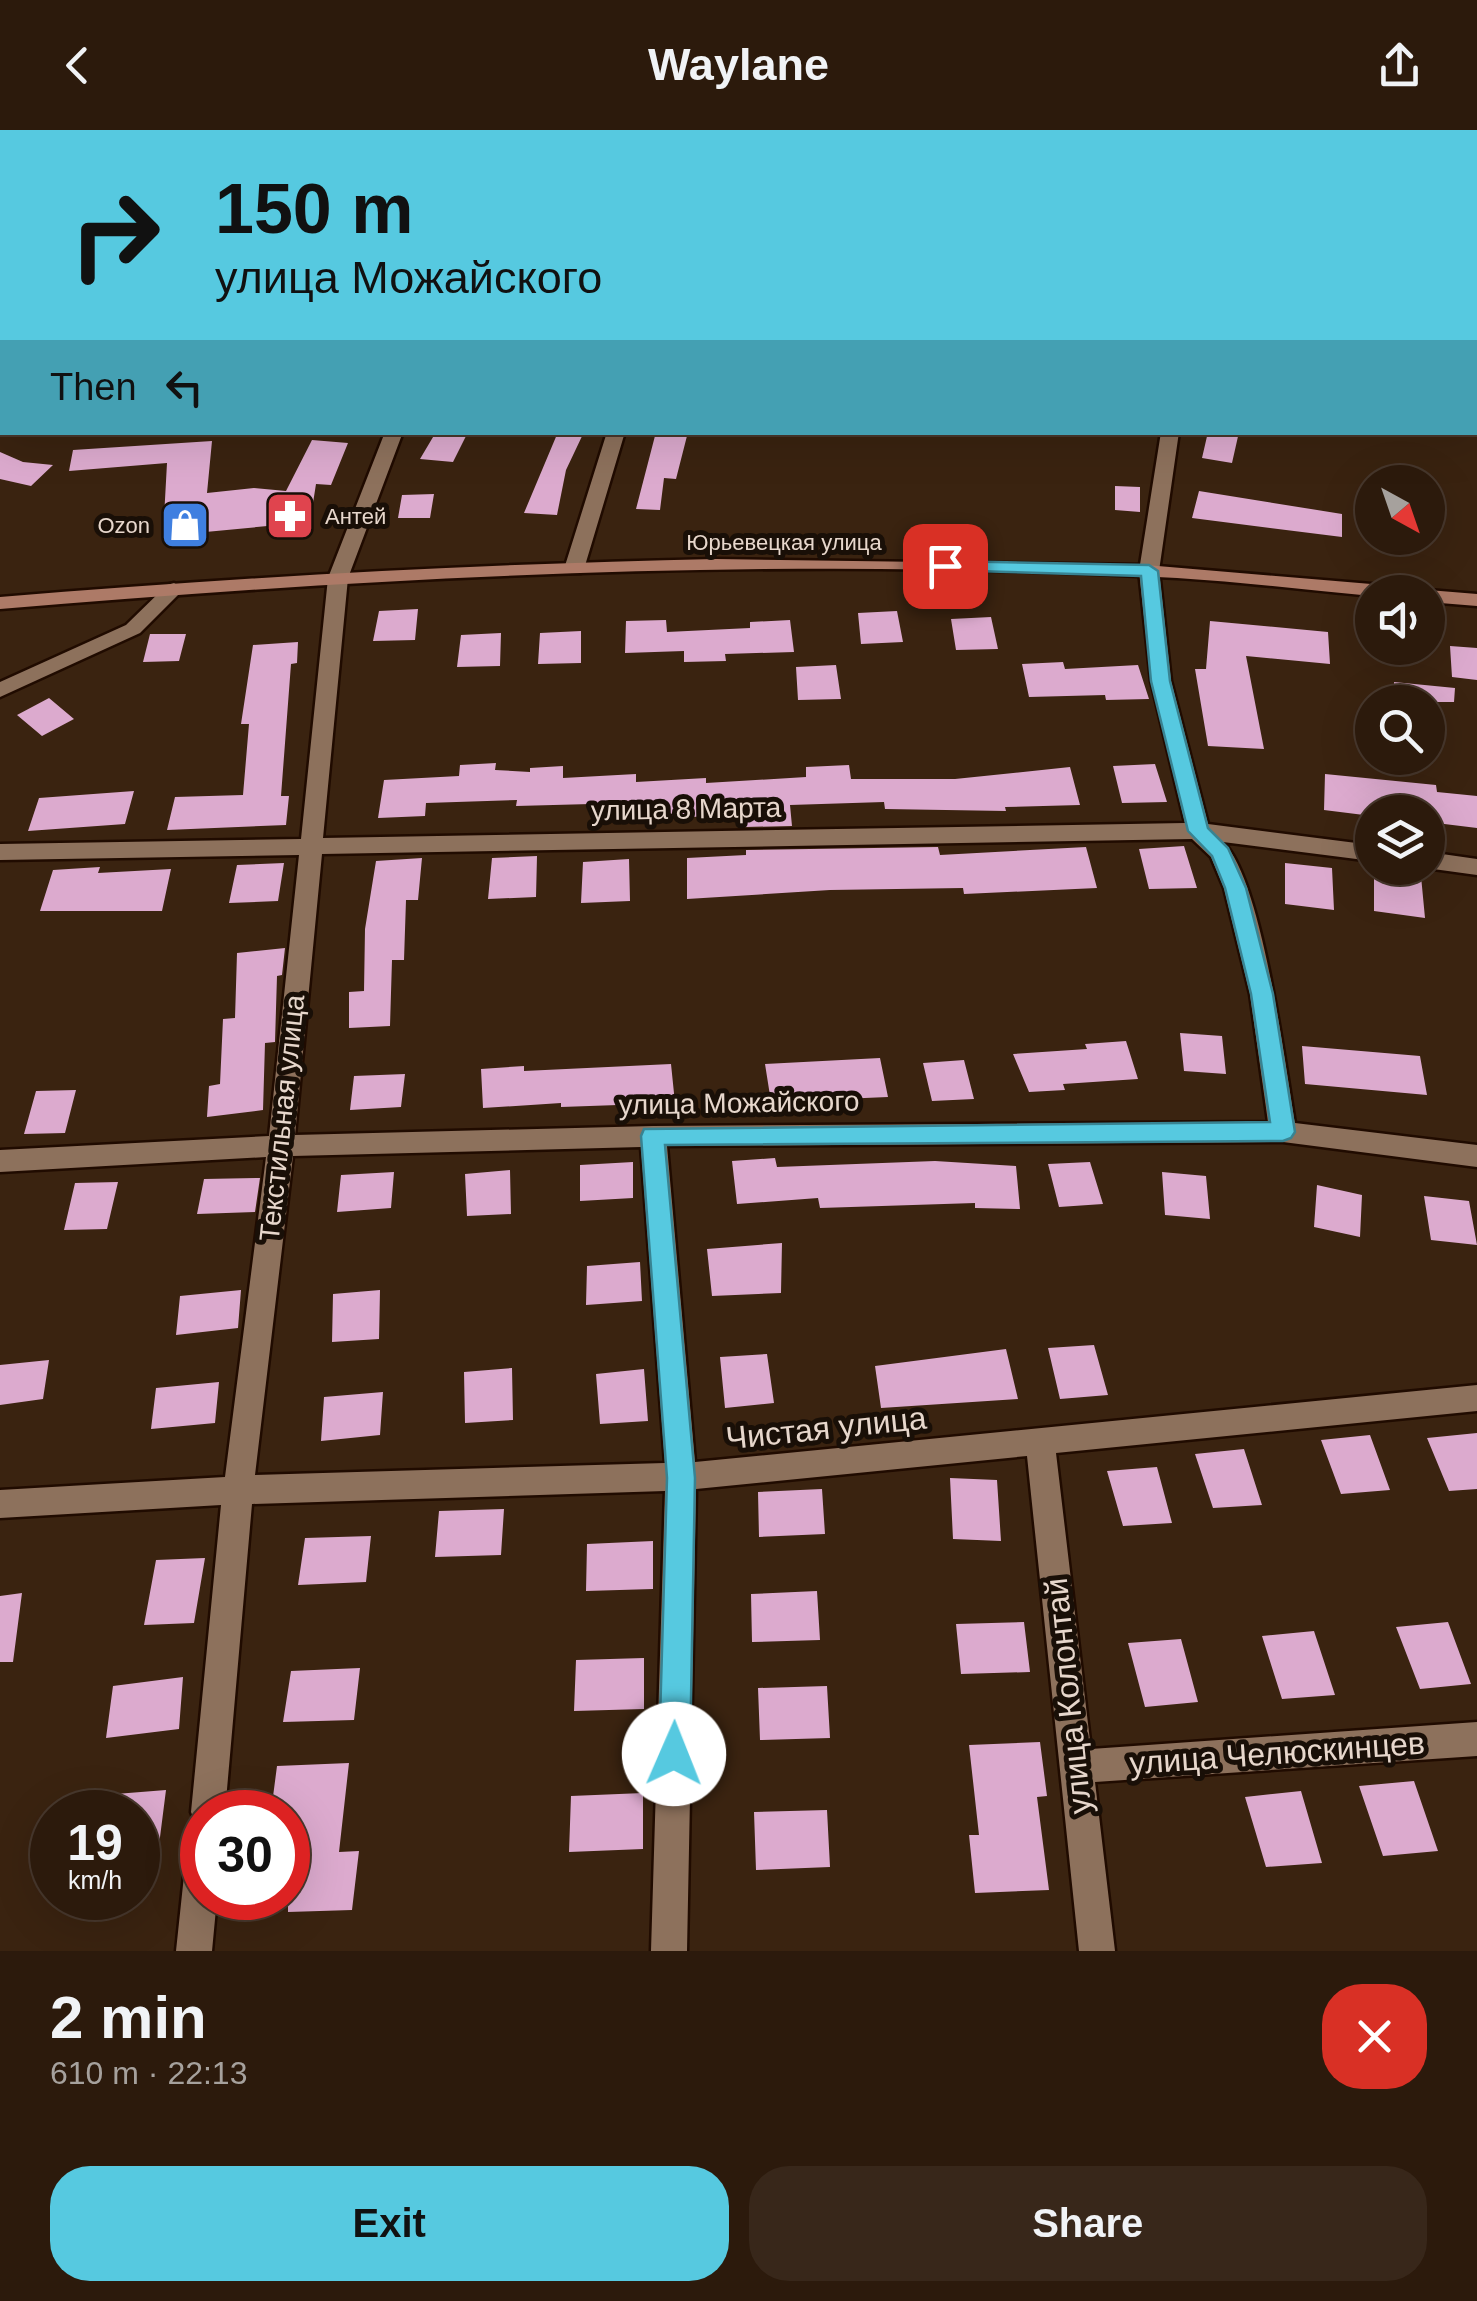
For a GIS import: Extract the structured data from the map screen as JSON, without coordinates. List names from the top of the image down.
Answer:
{
  "streets": {
    "main road": ["Юрьевецкая улица"],
    "street": [
      "улица 8 Марта",
      "улица Можайского",
      "Текстильная улица",
      "Чистая улица",
      "улица Колонтай",
      "улица Челюскинцев"
    ]
  },
  "crossings": [
    ["Юрьевецкая улица", "Текстильная улица"],
    ["улица 8 Марта", "Текстильная улица"],
    ["улица Можайского", "Текстильная улица"],
    ["Текстильная улица", "Чистая улица"],
    ["Чистая улица", "улица Колонтай"],
    ["улица Колонтай", "улица Челюскинцев"]
  ],
  "places": {
    "pharmacy": ["Антей"],
    "shop": ["Ozon"]
  },
  "north": "bottom right",
  "page": {
    "header": "Waylane",
    "turn": ["150 m", "улица Можайского"],
    "then": "Then",
    "speed": "19 km/h",
    "limit": "30",
    "heading": ["2 min", "610 m · 22:13"],
    "buttons": ["Exit", "Share"]
  }
}
